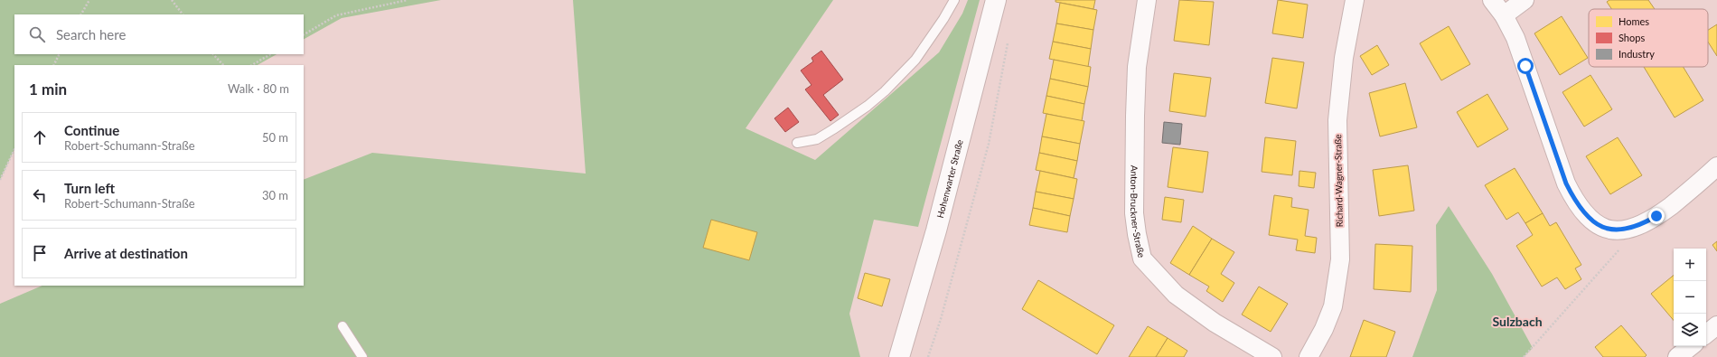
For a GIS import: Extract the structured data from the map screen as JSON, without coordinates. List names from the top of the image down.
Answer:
{
  "streets": {
    "street": ["Hohenwarter Straße", "Richard-Wagner-Straße", "Anton-Bruckner-Straße"]
  },
  "districts": ["Sulzbach"],
  "legend": ["Homes", "Shops", "Industry"],
  "page": {
    "search": "Search here",
    "heading": ["1 min", "Walk · 80 m"],
    "list": [
      ["Continue", "Robert-Schumann-Straße", "50 m"],
      ["Turn left", "Robert-Schumann-Straße", "30 m"],
      "Arrive at destination"
    ],
    "map_buttons": ["+", "−"]
  }
}
